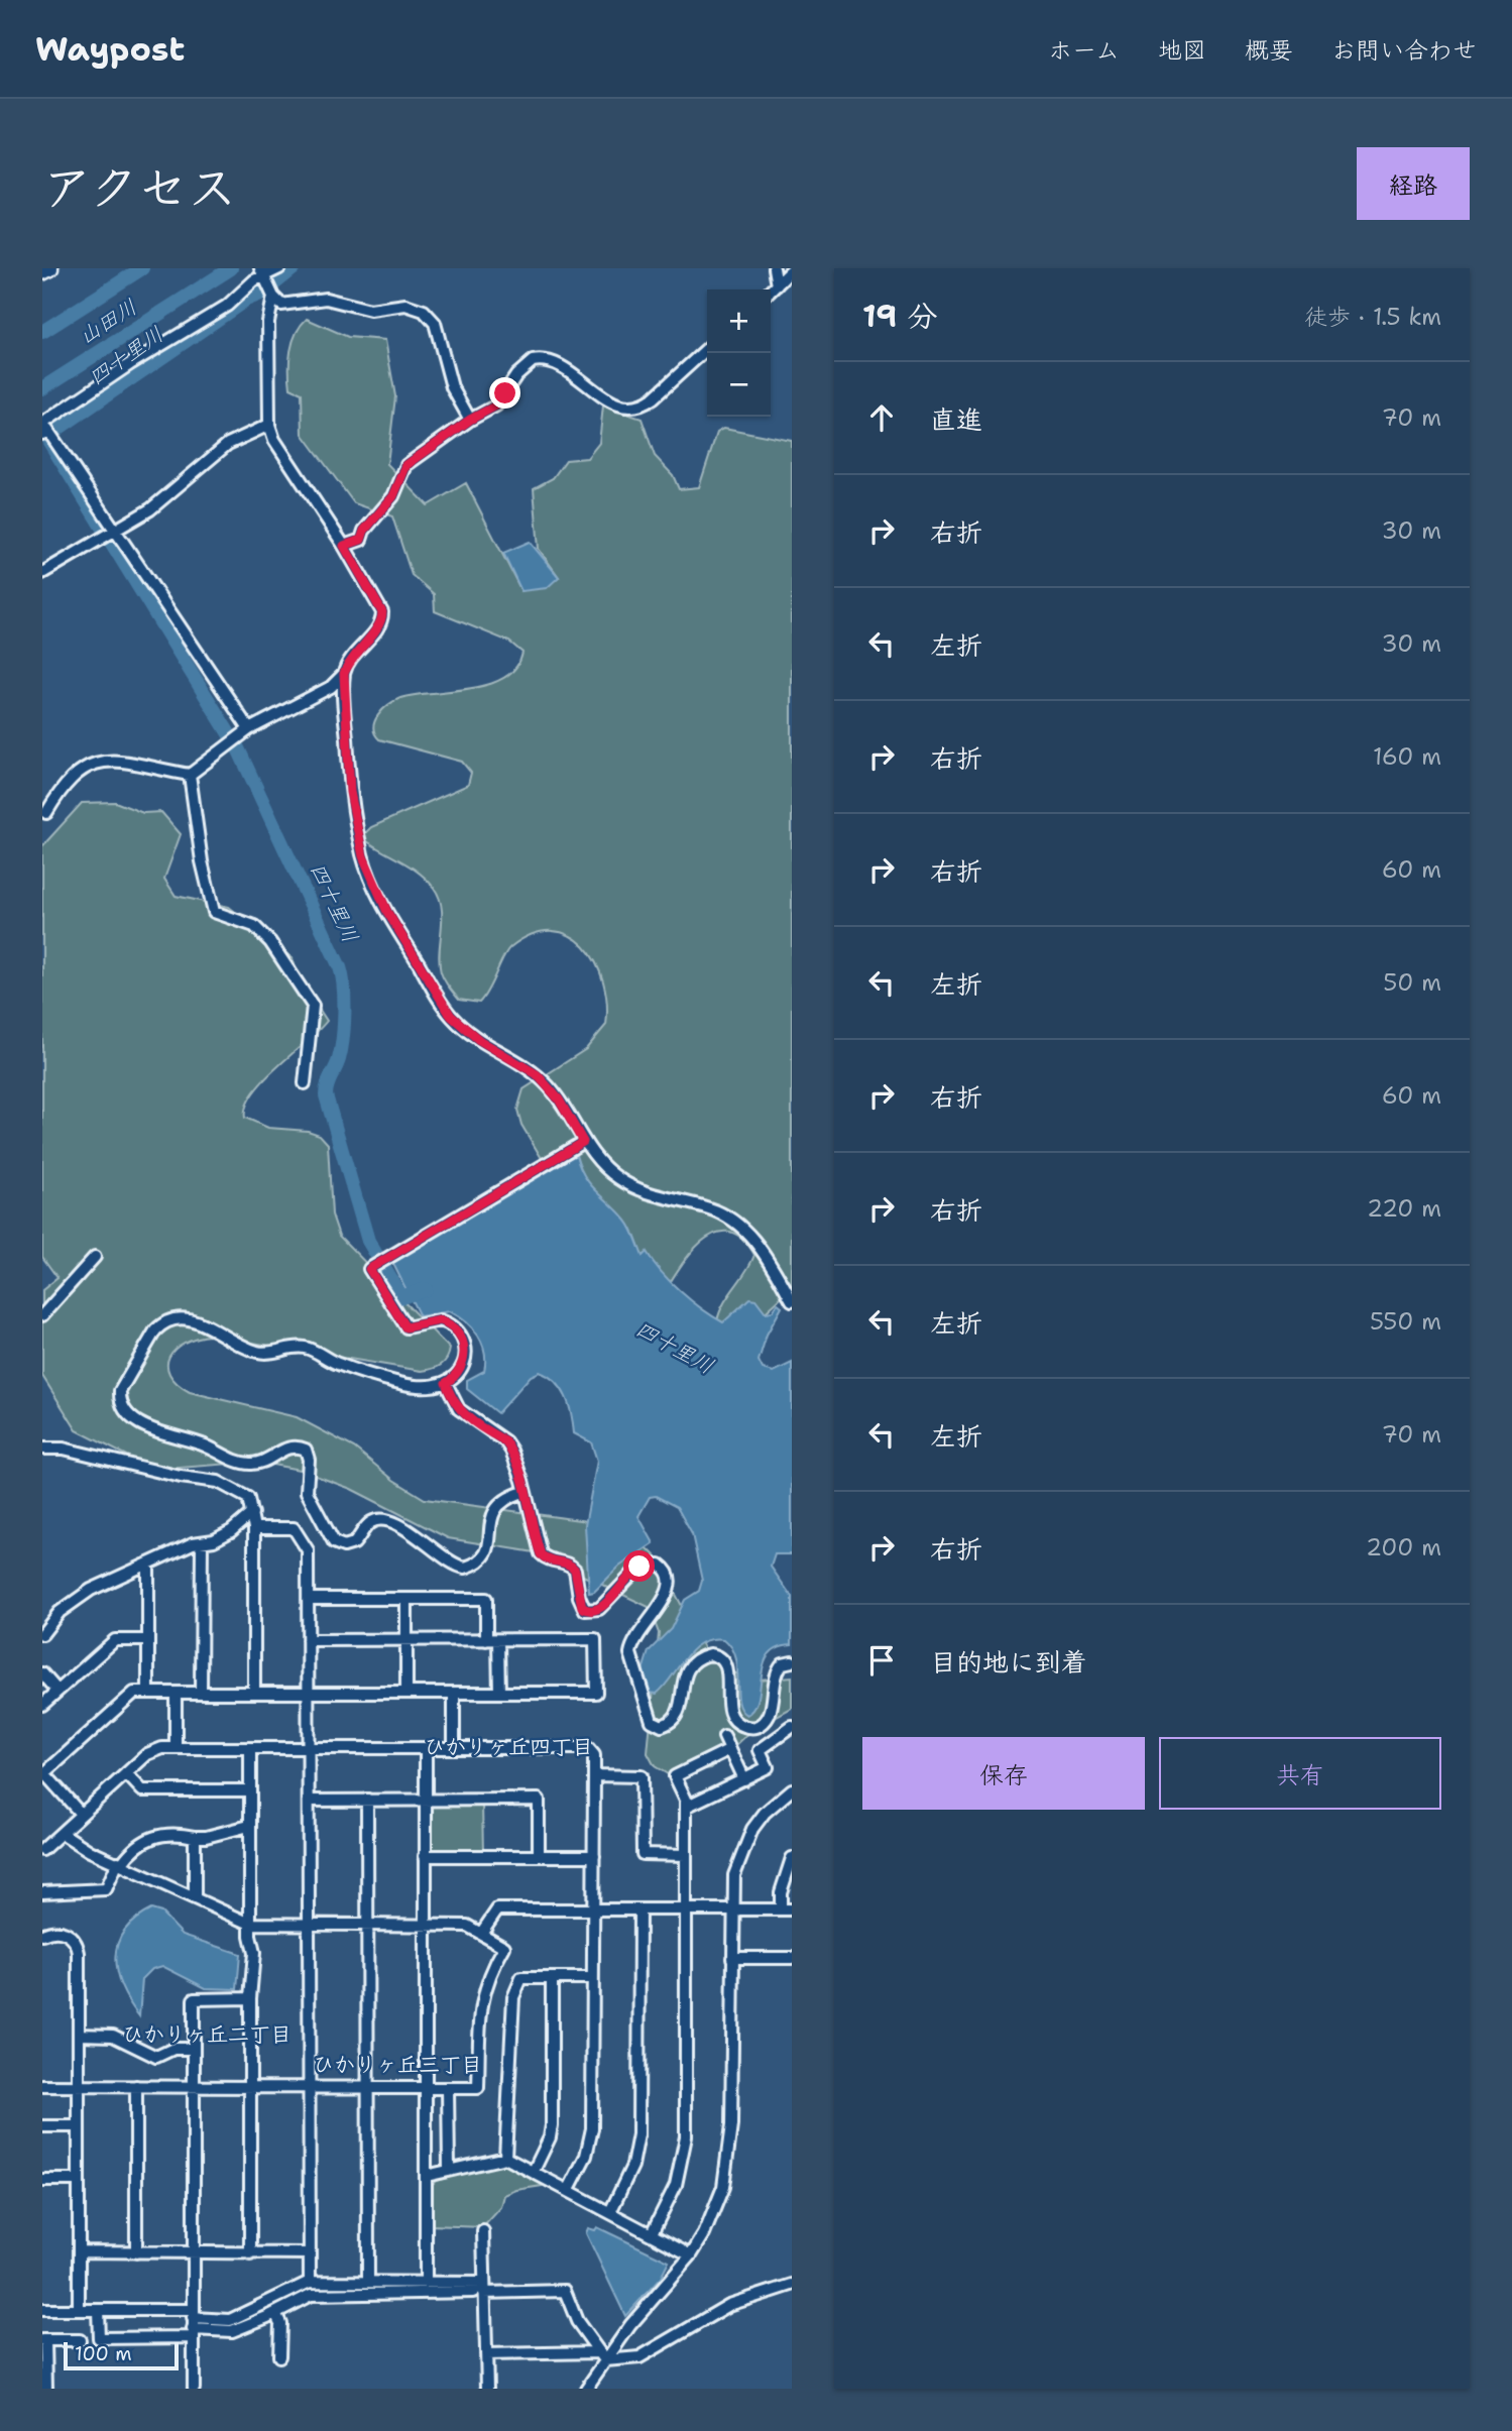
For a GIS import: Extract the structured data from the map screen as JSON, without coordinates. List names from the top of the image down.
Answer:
{
  "districts": ["ひかりヶ丘四丁目", "ひかりヶ丘二丁目", "ひかりヶ丘三丁目"],
  "water": ["山田川", "四十里川"],
  "scale_bar": "100 m",
  "page": {
    "header": "Waypost",
    "nav": [
      "ホーム",
      "地図",
      "概要",
      "お問い合わせ"
    ],
    "title": "アクセス",
    "buttons": [
      "経路",
      ["保存", "共有"]
    ],
    "heading": ["19 分", "徒歩 · 1.5 km"],
    "map_buttons": ["+", "−"],
    "list": [
      ["直進", "70 m"],
      ["右折", "30 m"],
      ["左折", "30 m"],
      ["右折", "160 m"],
      ["右折", "60 m"],
      ["左折", "50 m"],
      ["右折", "60 m"],
      ["右折", "220 m"],
      ["左折", "550 m"],
      ["左折", "70 m"],
      ["右折", "200 m"],
      "目的地に到着"
    ],
    "scale": "100 m"
  }
}
